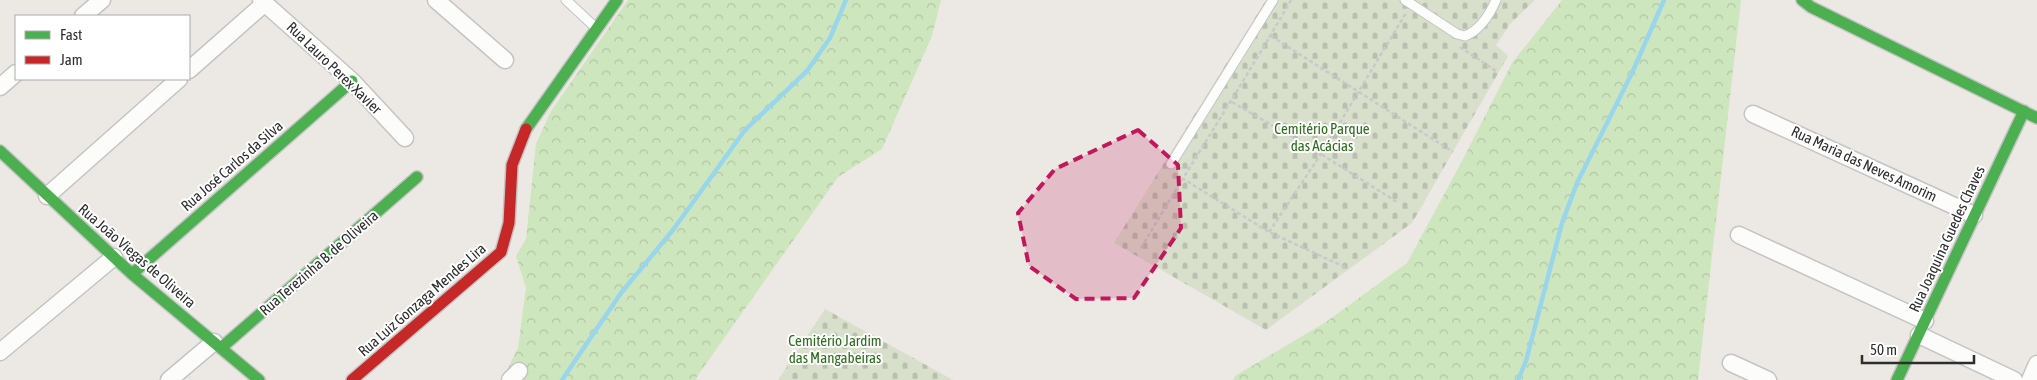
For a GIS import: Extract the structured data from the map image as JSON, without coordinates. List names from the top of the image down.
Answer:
{
  "streets": {
    "street": [
      "Rua Lauro Perex Xavier",
      "Rua Maria das Neves Amorim",
      "Rua José Carlos da Silva",
      "Rua Joaquina Guedes Chaves",
      "Rua João Viegas de Oliveira",
      "Rua Terezinha B. de Oliveira",
      "Rua Luiz Gonzaga Mendes Lira"
    ]
  },
  "crossings": [
    ["Rua Lauro Perex Xavier", "Rua José Carlos da Silva"],
    ["Rua Maria das Neves Amorim", "Rua Joaquina Guedes Chaves"],
    ["Rua José Carlos da Silva", "Rua João Viegas de Oliveira"],
    ["Rua João Viegas de Oliveira", "Rua Terezinha B. de Oliveira"]
  ],
  "parks": ["Cemitério Parque das Acácias", "Cemitério Jardim das Mangabeiras"],
  "legend": ["Fast", "Jam"],
  "scale_bar": "50 m"
}
